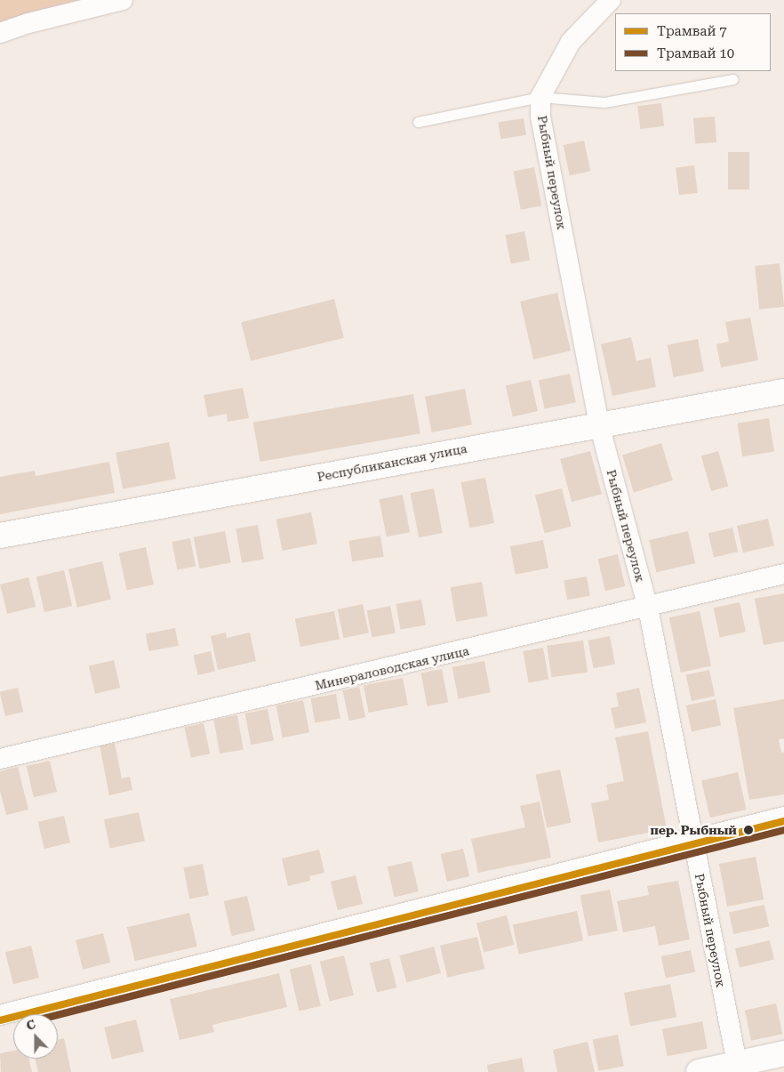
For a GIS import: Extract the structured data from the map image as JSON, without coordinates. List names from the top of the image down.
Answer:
{
  "streets": {
    "street": ["Рыбный переулок", "Республиканская улица", "Минераловодская улица"]
  },
  "crossings": [
    ["Рыбный переулок", "Республиканская улица"],
    ["Рыбный переулок", "Минераловодская улица"]
  ],
  "places": ["пер. Рыбный"],
  "lines": ["tram line 7", "tram line 10"],
  "legend": ["Трамвай 7", "Трамвай 10"],
  "north": "top"
}
